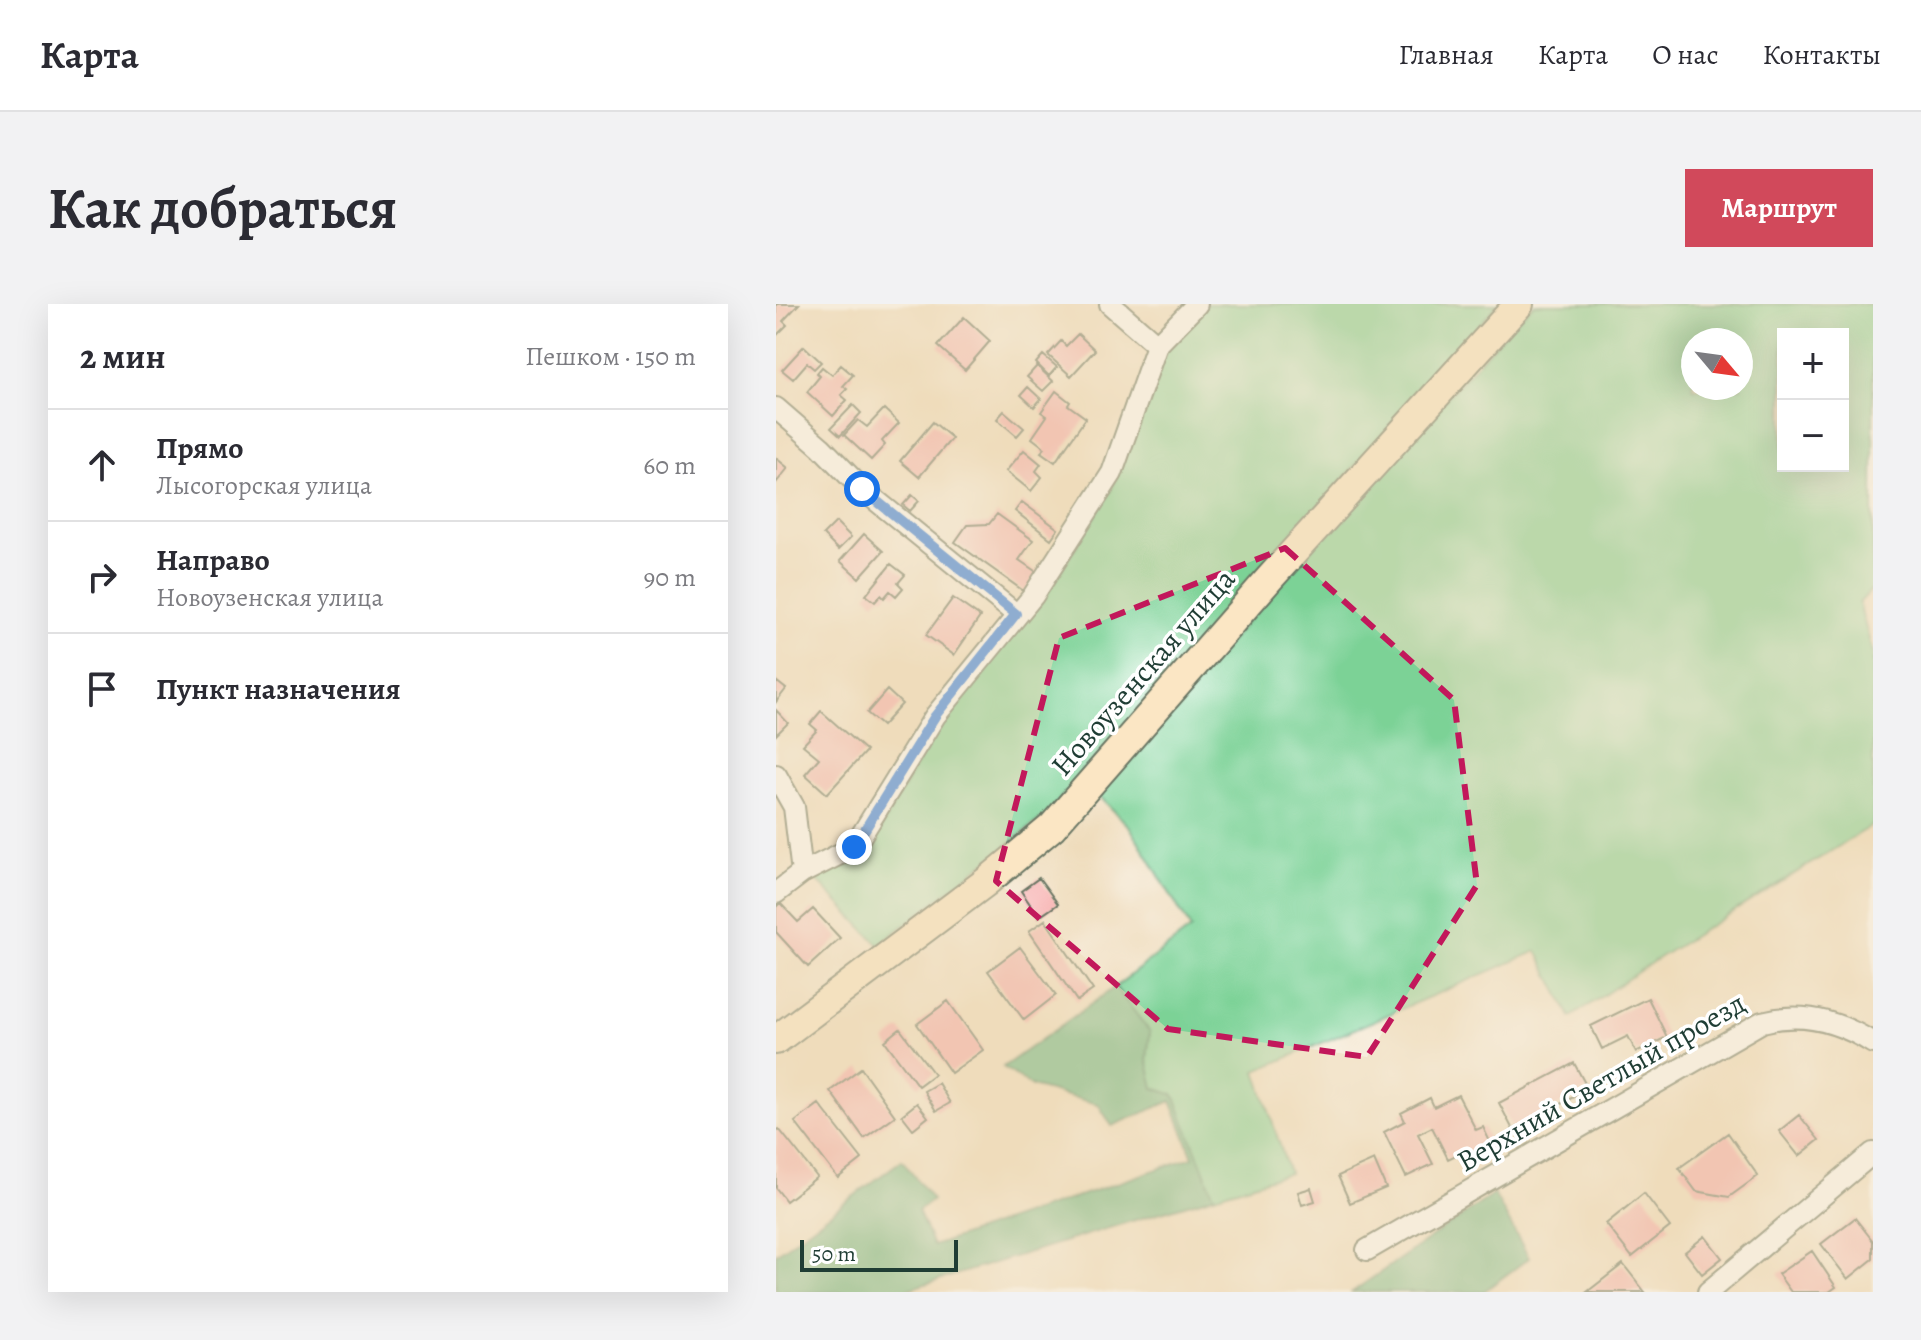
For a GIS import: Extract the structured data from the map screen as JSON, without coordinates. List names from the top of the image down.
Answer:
{
  "streets": {
    "main road": ["Новоузенская улица"],
    "street": ["Верхний Светлый проезд"]
  },
  "scale_bar": "50 m",
  "north": "bottom right",
  "page": {
    "header": "Карта",
    "nav": [
      "Главная",
      "Карта",
      "О нас",
      "Контакты"
    ],
    "buttons": "Маршрут",
    "title": "Как добраться",
    "heading": ["2 мин", "Пешком · 150 m"],
    "map_buttons": ["+", "−"],
    "list": [
      ["Прямо", "Лысогорская улица", "60 m"],
      ["Направо", "Новоузенская улица", "90 m"],
      "Пункт назначения"
    ],
    "scale": "50 m"
  }
}
